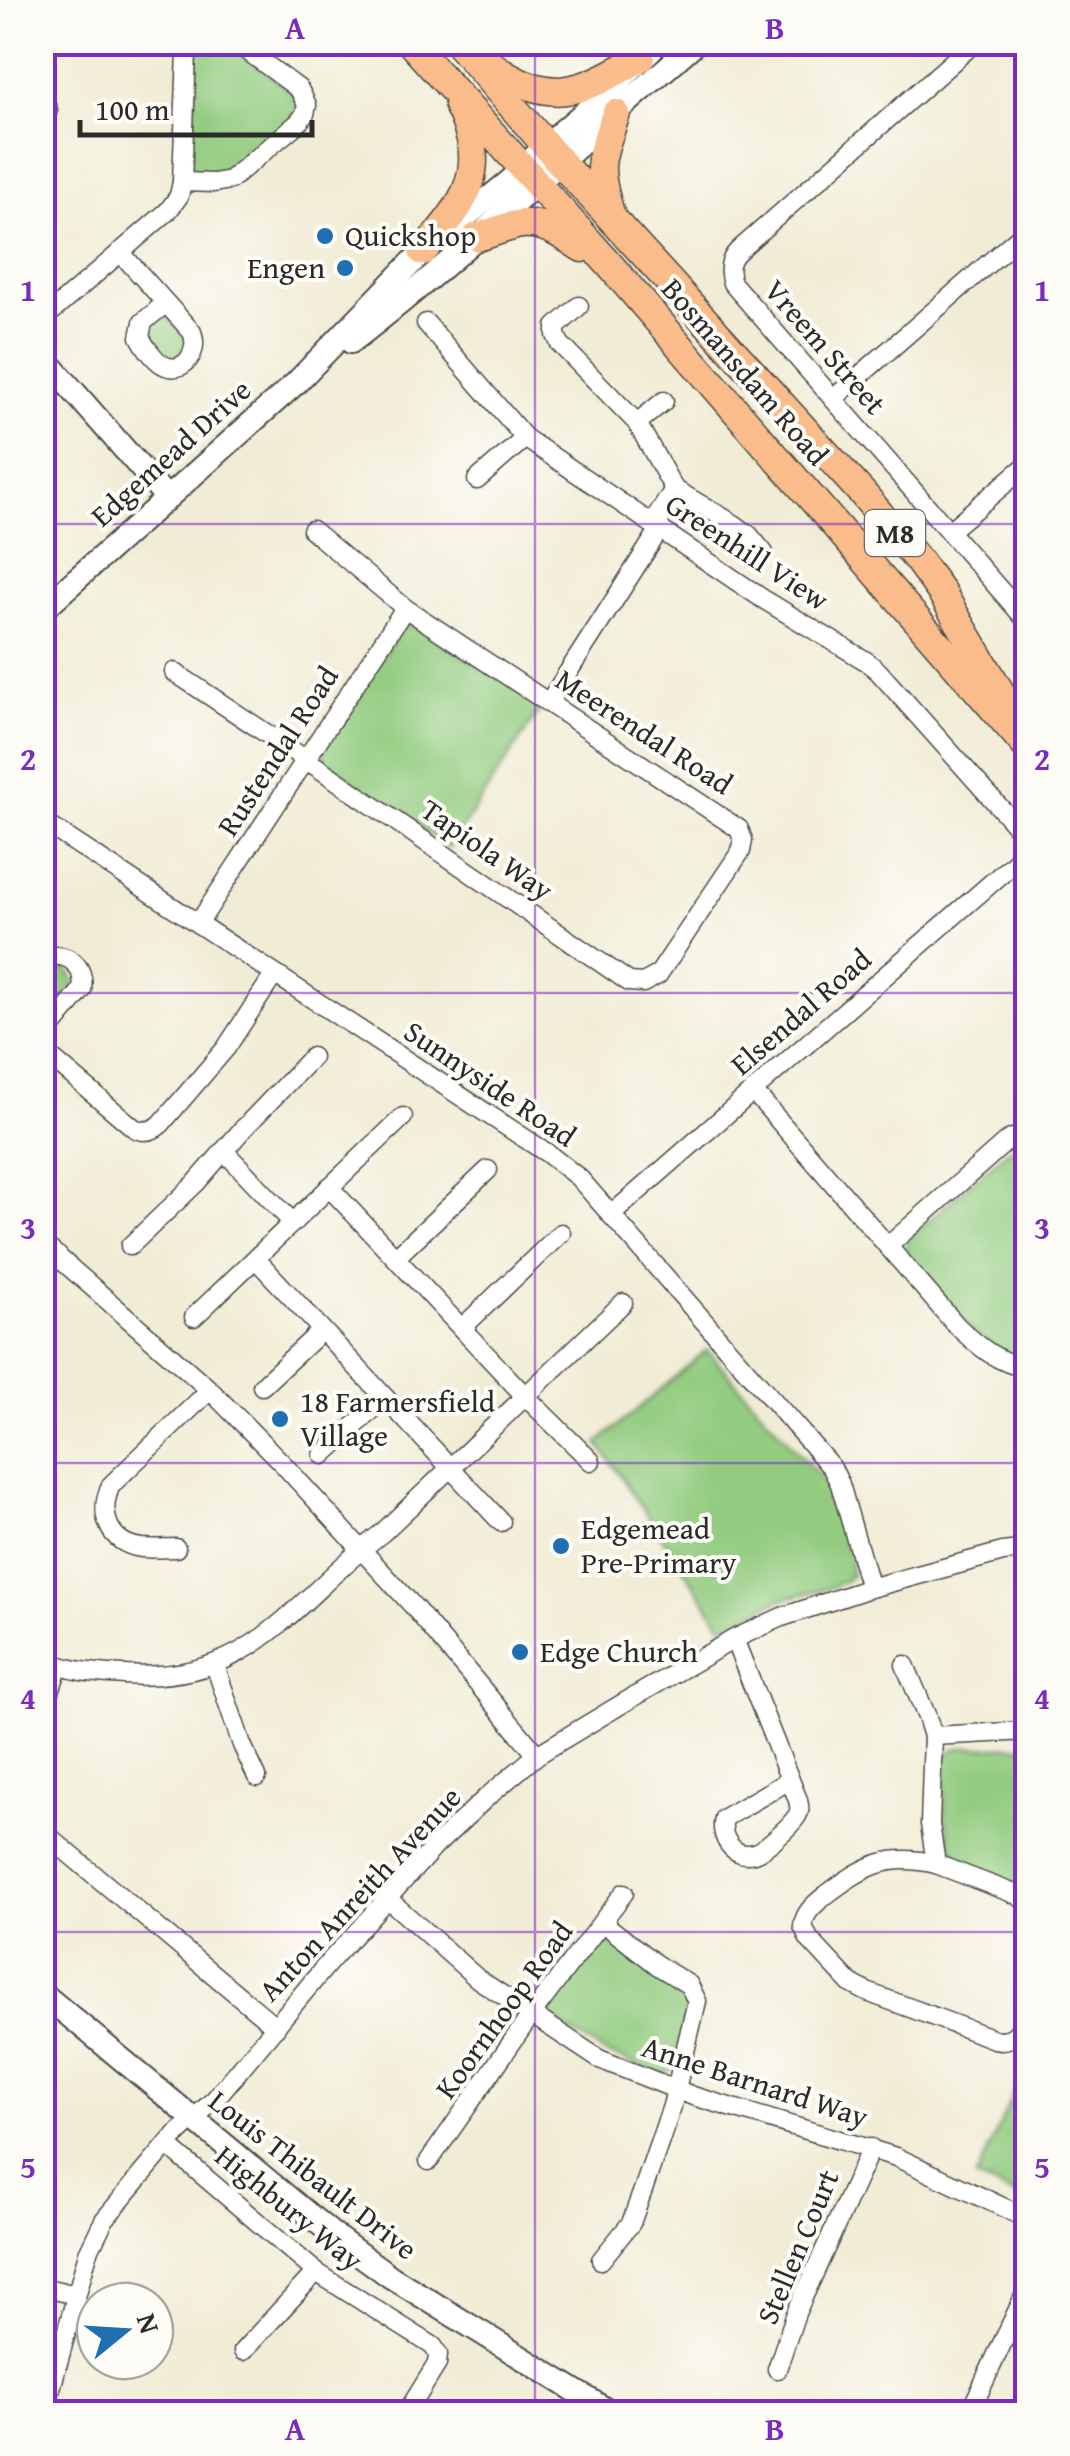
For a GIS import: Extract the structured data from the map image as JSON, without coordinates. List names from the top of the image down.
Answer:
{
  "streets": {
    "main road": ["Bosmansdam Road", "M8"],
    "street": [
      "Vreem Street",
      "Edgemead Drive",
      "Greenhill View",
      "Meerendal Road",
      "Rustendal Road",
      "Tapiola Way",
      "Elsendal Road",
      "Sunnyside Road",
      "Anton Anreith Avenue",
      "Koornhoop Road",
      "Anne Barnard Way",
      "Louis Thibault Drive",
      "Highbury Way",
      "Stellen Court"
    ]
  },
  "crossings": [
    ["Bosmansdam Road", "Edgemead Drive"],
    ["Meerendal Road", "Rustendal Road"],
    ["Meerendal Road", "Tapiola Way"],
    ["Rustendal Road", "Tapiola Way"],
    ["Rustendal Road", "Sunnyside Road"],
    ["Elsendal Road", "Sunnyside Road"],
    ["Sunnyside Road", "Anton Anreith Avenue"],
    ["Anton Anreith Avenue", "Anne Barnard Way"],
    ["Anton Anreith Avenue", "Louis Thibault Drive"],
    ["Anton Anreith Avenue", "Highbury Way"],
    ["Koornhoop Road", "Anne Barnard Way"],
    ["Anne Barnard Way", "Stellen Court"]
  ],
  "places": [
    "Quickshop",
    "Engen",
    "18 Farmersfield Village",
    "Edgemead Pre-Primary",
    "Edge Church"
  ],
  "scale_bar": "100 m",
  "north": "right",
  "grid": {
    "columns": ["A", "B"],
    "rows": [
      "1",
      "2",
      "3",
      "4",
      "5"
    ]
  }
}
